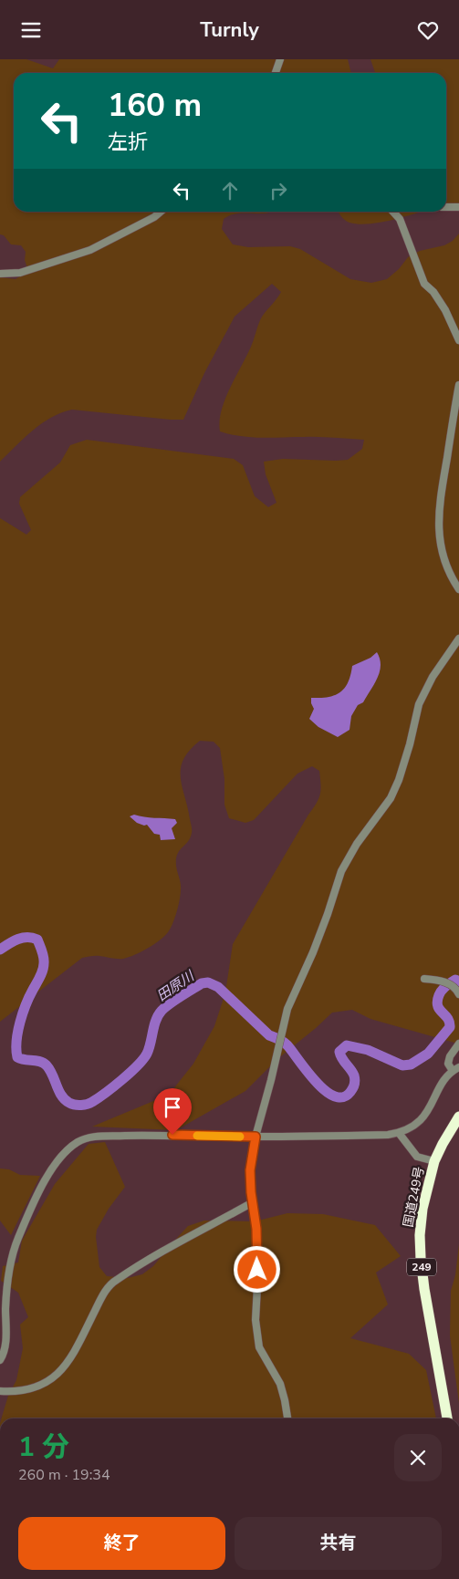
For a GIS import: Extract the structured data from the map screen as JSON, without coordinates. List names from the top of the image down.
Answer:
{
  "streets": {
    "highway": ["国道249号", "249"]
  },
  "water": ["田原川"],
  "page": {
    "header": "Turnly",
    "turn": ["160 m", "左折"],
    "heading": ["1 分", "260 m · 19:34"],
    "buttons": ["終了", "共有"]
  }
}
